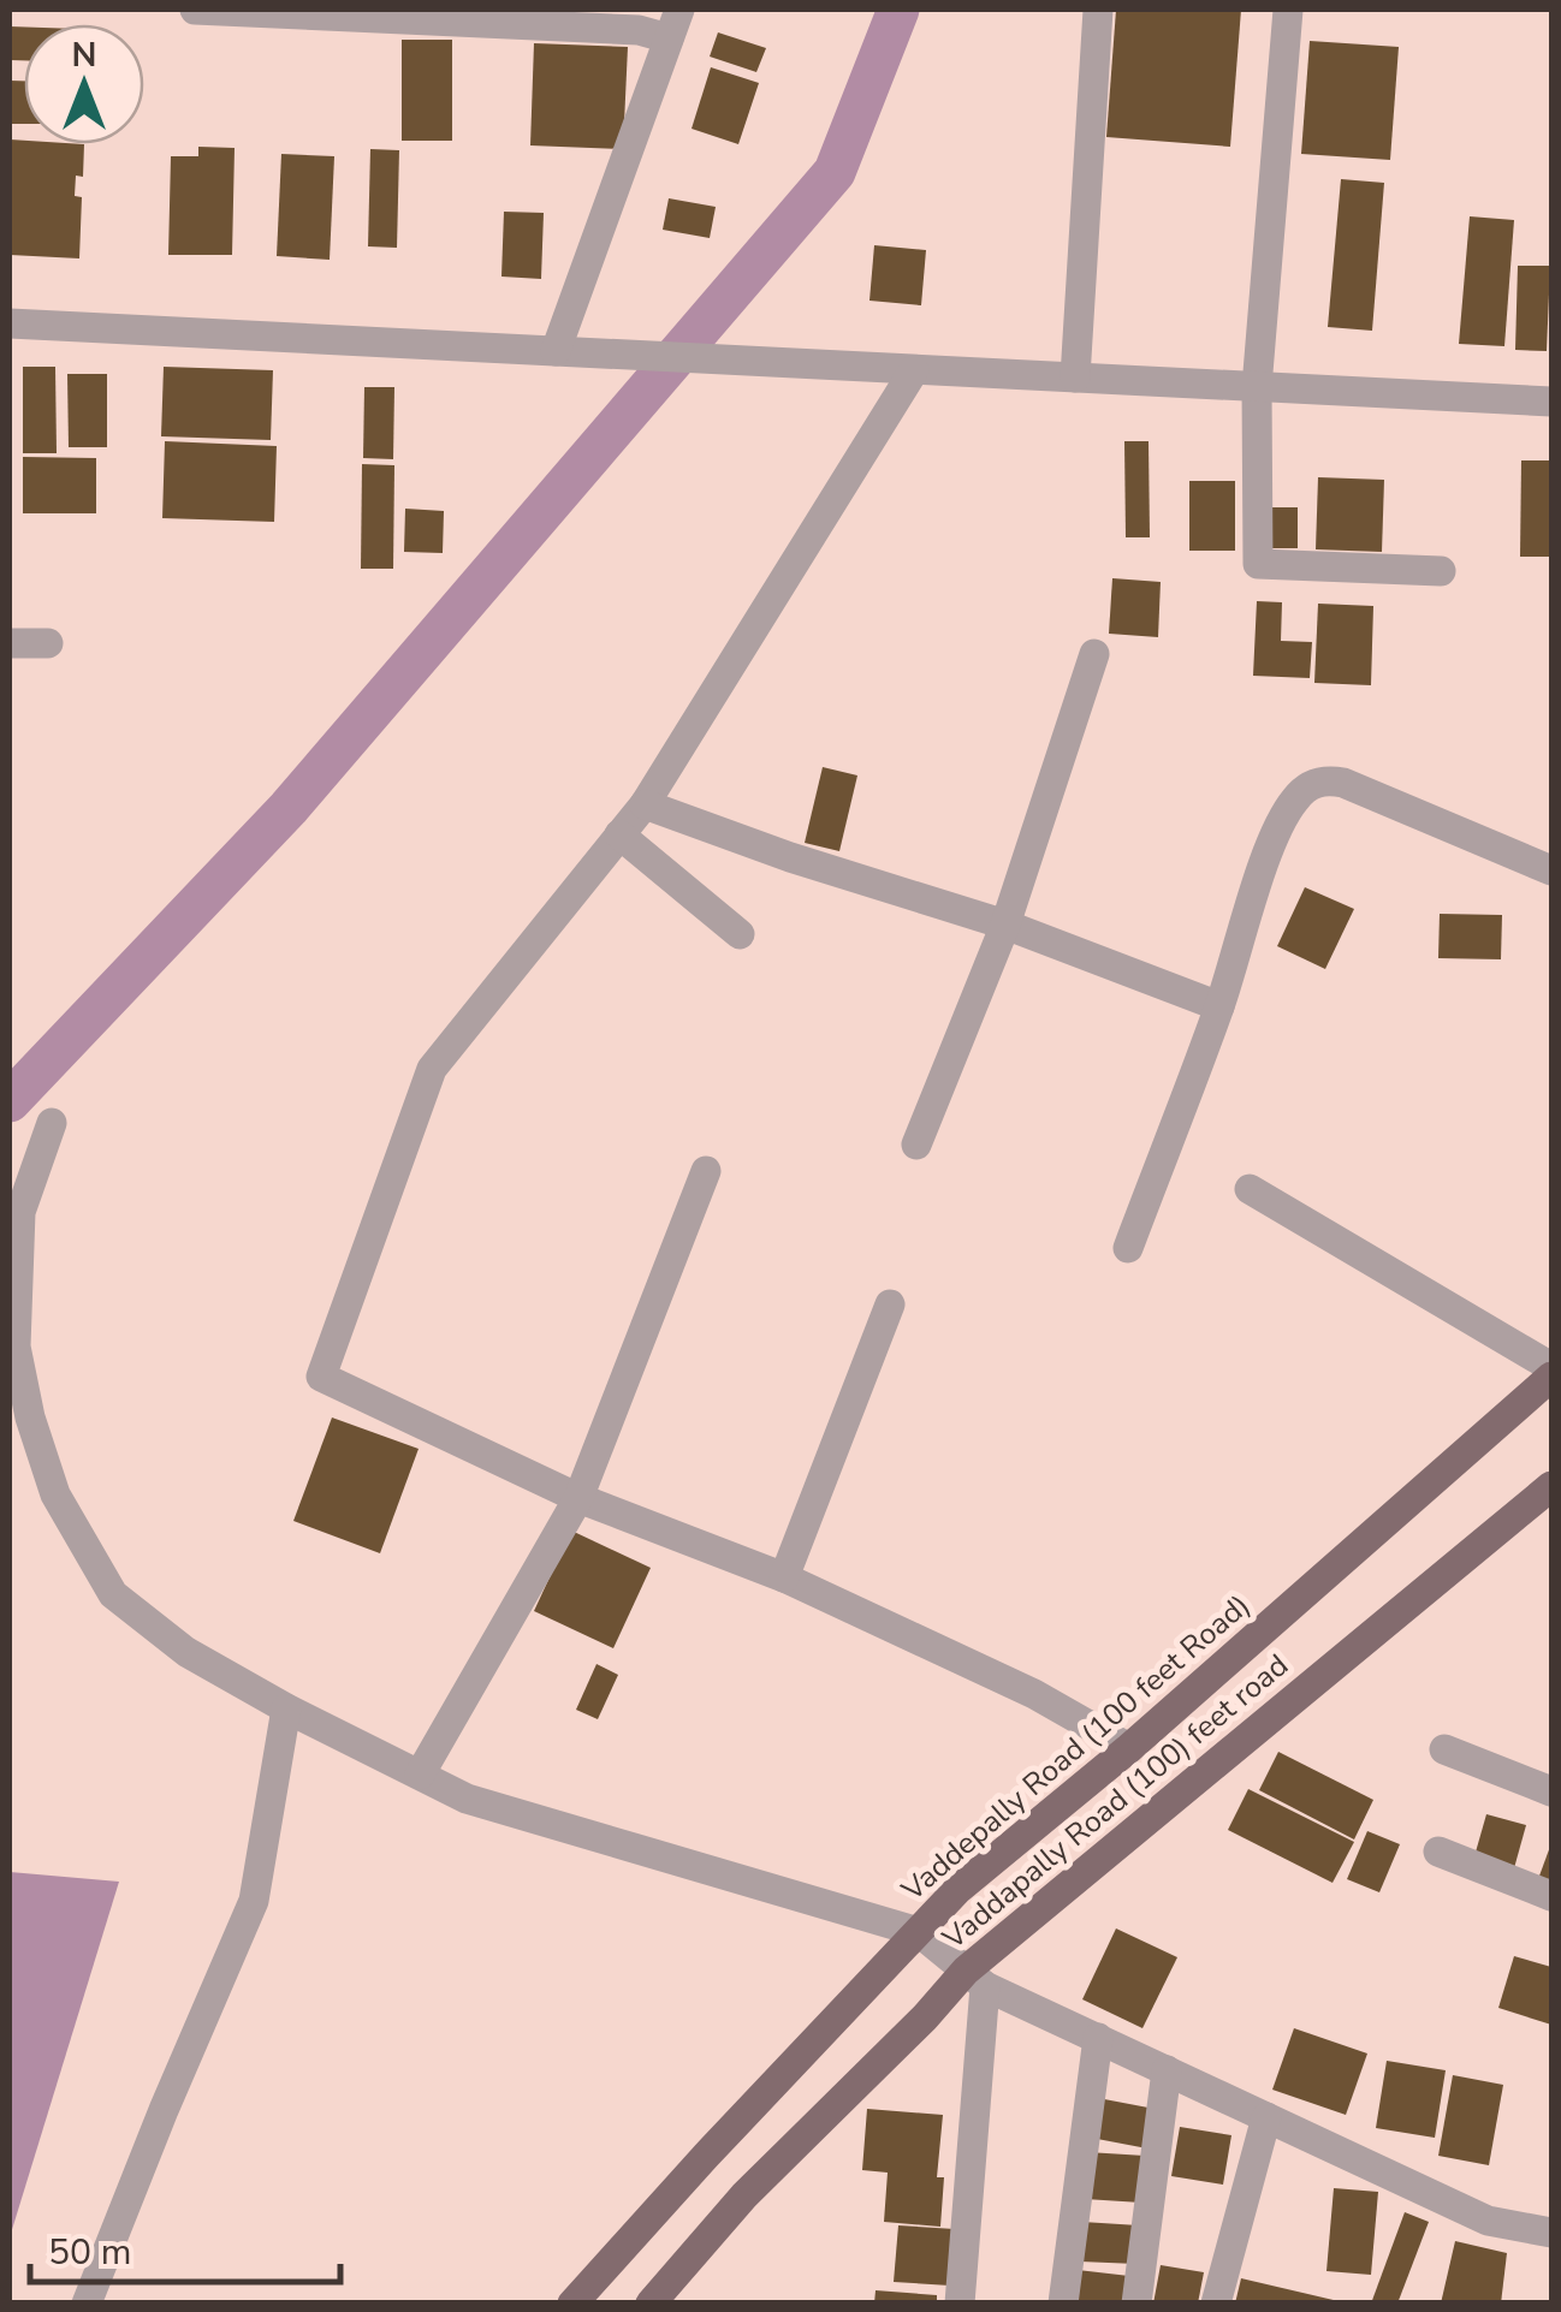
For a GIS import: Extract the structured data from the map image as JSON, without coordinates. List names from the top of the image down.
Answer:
{
  "streets": {
    "main road": ["Vaddepally Road (100 feet Road)", "Vaddapally Road (100) feet road"]
  },
  "scale_bar": "50 m",
  "north": "top"
}
